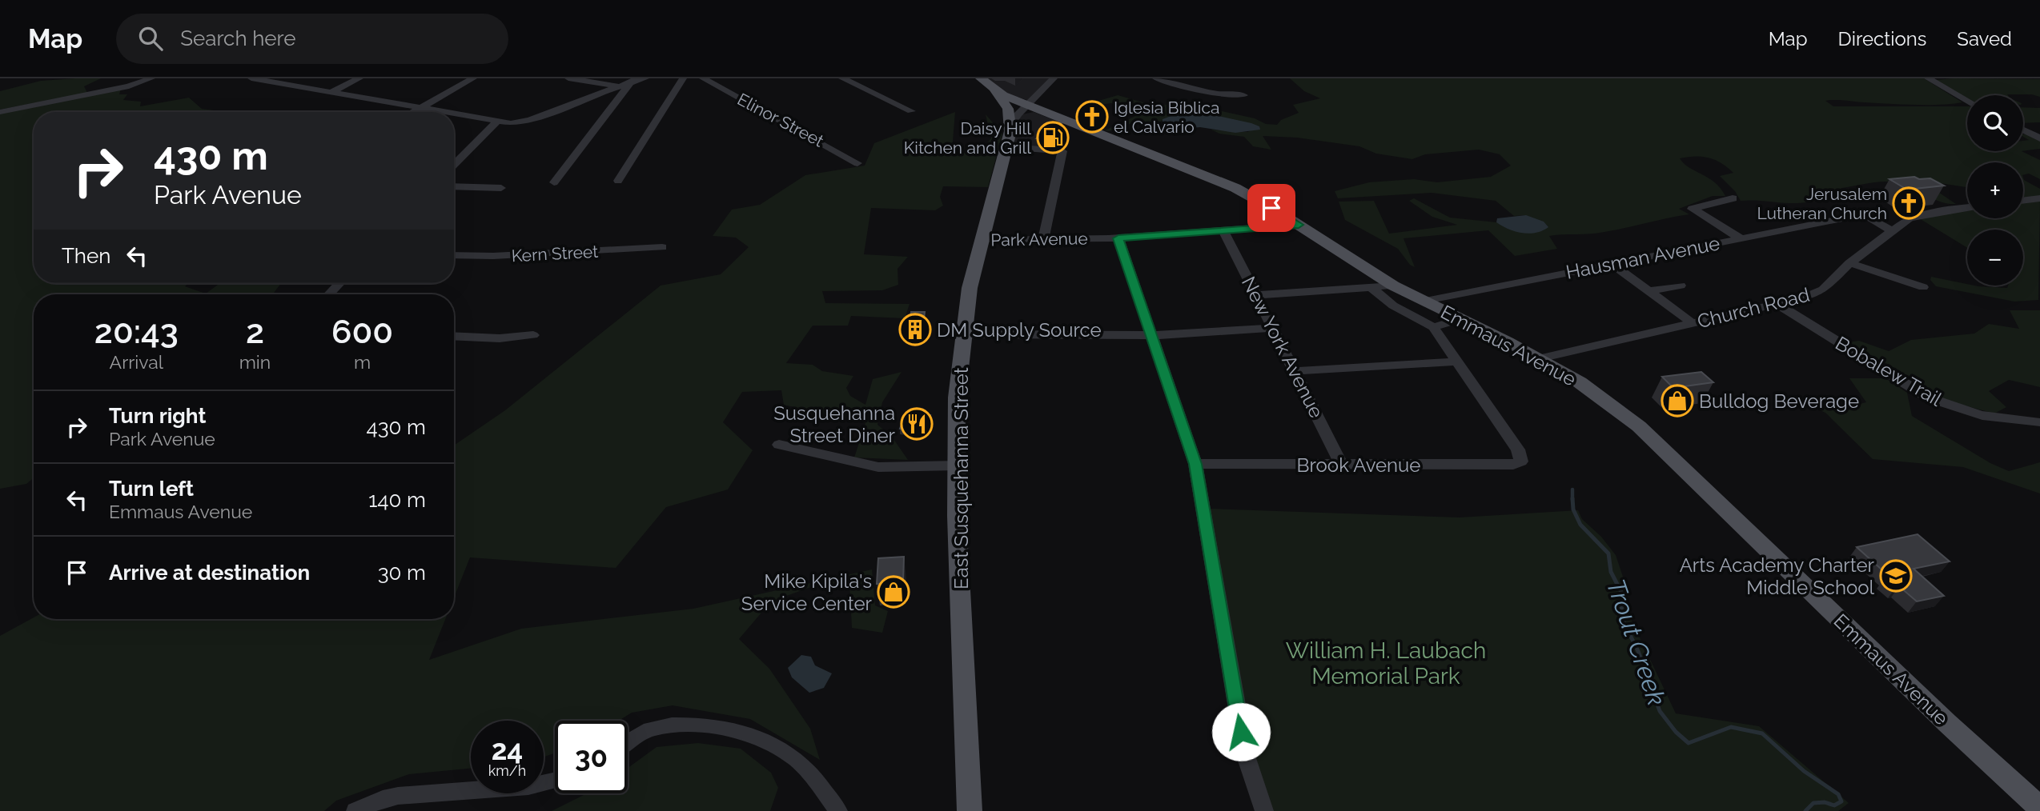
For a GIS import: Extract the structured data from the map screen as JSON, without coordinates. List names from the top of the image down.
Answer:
{
  "streets": {
    "main road": ["Emmaus Avenue", "East Susquehanna Street"],
    "street": [
      "Elinor Street",
      "Park Avenue",
      "Kern Street",
      "Hausman Avenue",
      "Church Road",
      "New York Avenue",
      "Bobalew Trail",
      "Brook Avenue"
    ]
  },
  "crossings": [
    ["Park Avenue", "Emmaus Avenue"],
    ["Park Avenue", "New York Avenue"],
    ["Park Avenue", "East Susquehanna Street"],
    ["Hausman Avenue", "Church Road"],
    ["Hausman Avenue", "Emmaus Avenue"],
    ["Church Road", "Emmaus Avenue"],
    ["Church Road", "Bobalew Trail"],
    ["New York Avenue", "Brook Avenue"]
  ],
  "water": ["Trout Creek"],
  "parks": ["William H. Laubach Memorial Park"],
  "places": {
    "church": ["Iglesia Bíblica el Calvario", "Jerusalem Lutheran Church"],
    "fuel station": ["Daisy Hill Kitchen and Grill"],
    "building": ["DM Supply Source"],
    "shop": ["Bulldog Beverage", "Mike Kipila's Service Center"],
    "restaurant": ["Susquehanna Street Diner"],
    "school or university": ["Arts Academy Charter Middle School"]
  },
  "page": {
    "header": "Map",
    "search": "Search here",
    "nav": ["Map", "Directions", "Saved"],
    "map_buttons": ["+", "−"],
    "turn": ["430 m", "Park Avenue"],
    "then": "Then",
    "eta": [
      "20:43",
      "Arrival",
      "2",
      "min",
      "600",
      "m"
    ],
    "list": [
      {
        "name": "Turn right",
        "note": "Park Avenue",
        "value": "430 m"
      },
      {
        "name": "Turn left",
        "note": "Emmaus Avenue",
        "value": "140 m"
      },
      {
        "name": "Arrive at destination",
        "value": "30 m"
      }
    ],
    "speed": "24 km/h",
    "limit": "30"
  }
}
